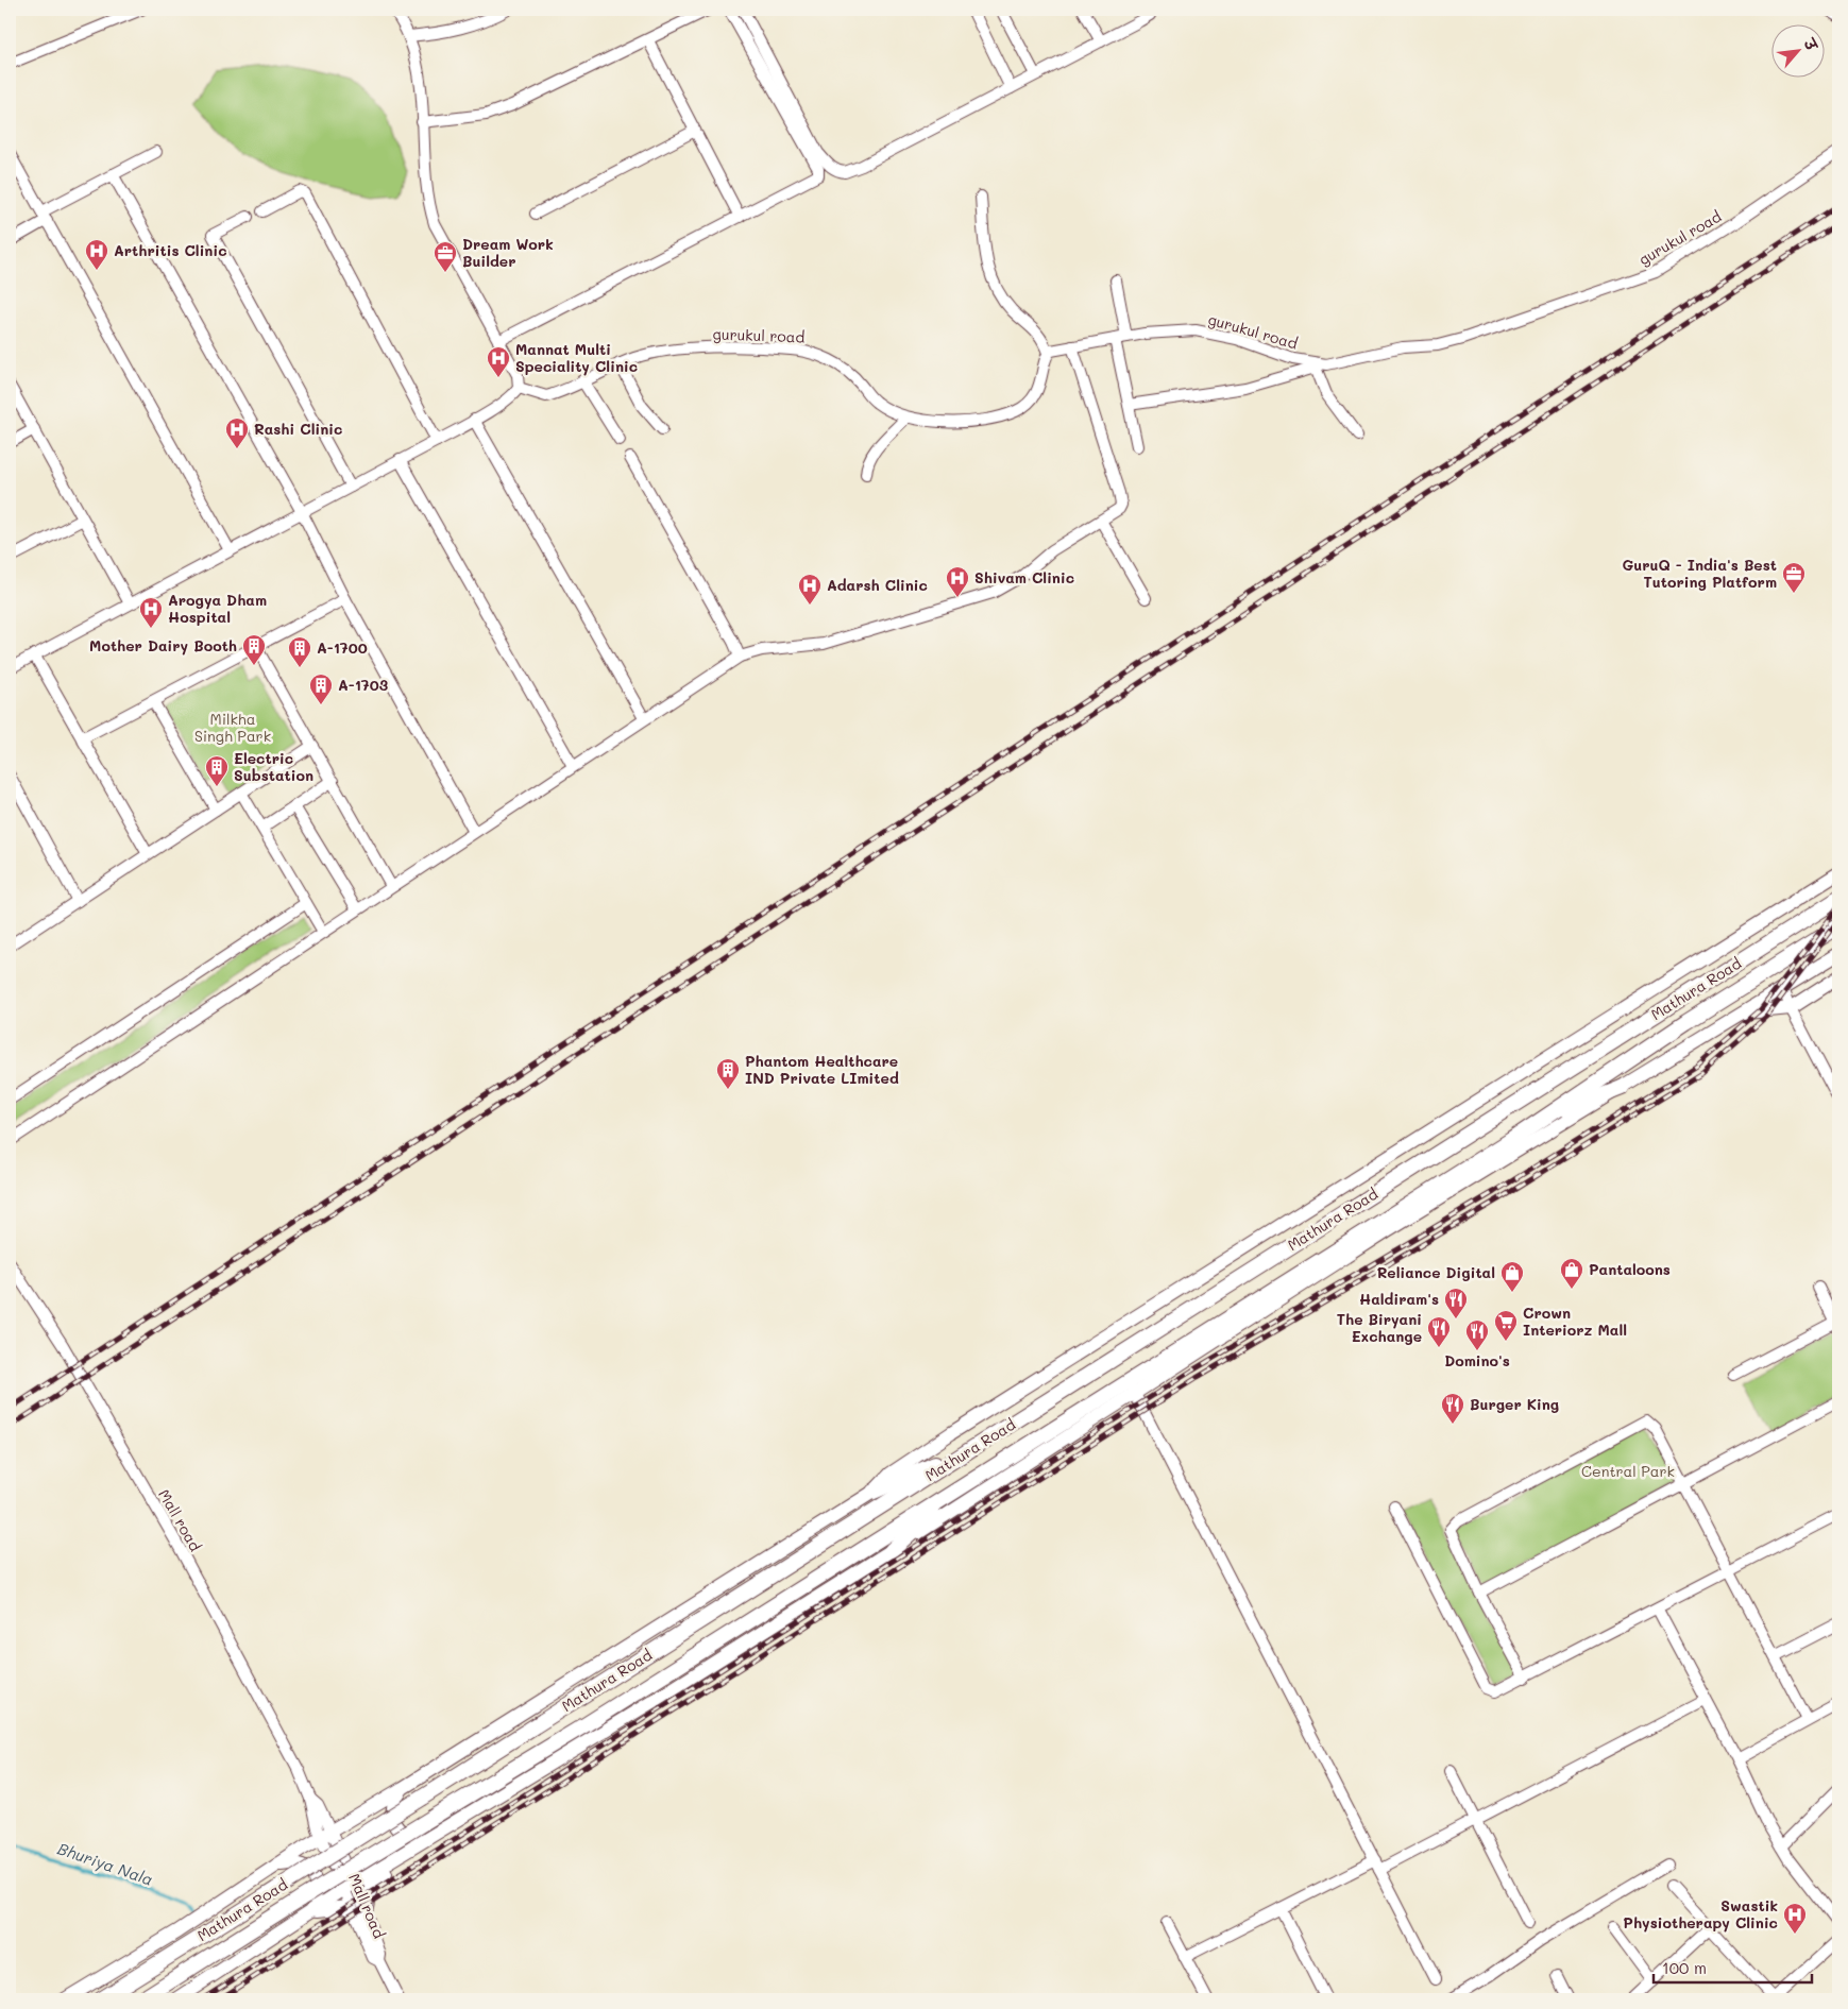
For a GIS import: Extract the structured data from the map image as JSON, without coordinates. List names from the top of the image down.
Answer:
{
  "streets": {
    "highway": ["Mathura Road"],
    "street": ["gurukul road", "Mall road"]
  },
  "water": ["Bhuriya Nala"],
  "parks": ["Milkha Singh Park", "Central Park"],
  "places": {
    "hospital": [
      "Arthritis Clinic",
      "Mannat Multi Speciality Clinic",
      "Rashi Clinic",
      "Shivam Clinic",
      "Adarsh Clinic",
      "Arogya Dham Hospital",
      "Swastik Physiotherapy Clinic"
    ],
    "office": ["Dream Work Builder", "GuruQ - India's Best Tutoring Platform"],
    "building": [
      "Mother Dairy Booth",
      "A-1700",
      "A-1703",
      "Electric Substation",
      "Phantom Healthcare IND Private LImited"
    ],
    "shop": ["Pantaloons", "Reliance Digital"],
    "restaurant": [
      "Haldiram's",
      "The Biryani Exchange",
      "Domino's",
      "Burger King"
    ],
    "supermarket": ["Crown Interiorz Mall"]
  },
  "scale_bar": "100 m",
  "north": "top right"
}
